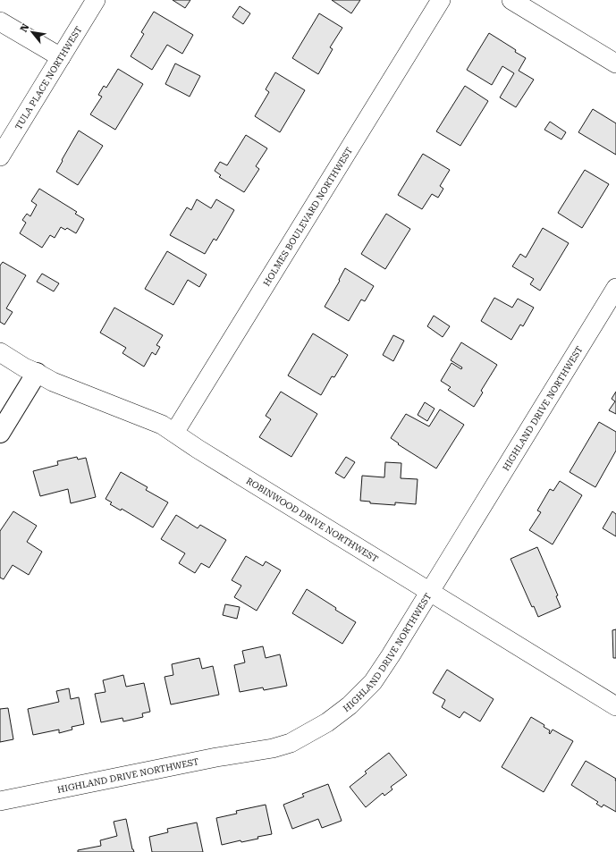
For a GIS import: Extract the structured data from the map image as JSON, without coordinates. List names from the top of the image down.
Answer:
{
  "streets": {
    "street": [
      "TULA PLACE NORTHWEST",
      "HOLMES BOULEVARD NORTHWEST",
      "HIGHLAND DRIVE NORTHWEST",
      "ROBINWOOD DRIVE NORTHWEST"
    ]
  },
  "crossings": [
    ["HOLMES BOULEVARD NORTHWEST", "ROBINWOOD DRIVE NORTHWEST"],
    ["HIGHLAND DRIVE NORTHWEST", "ROBINWOOD DRIVE NORTHWEST"]
  ],
  "north": "top left"
}
